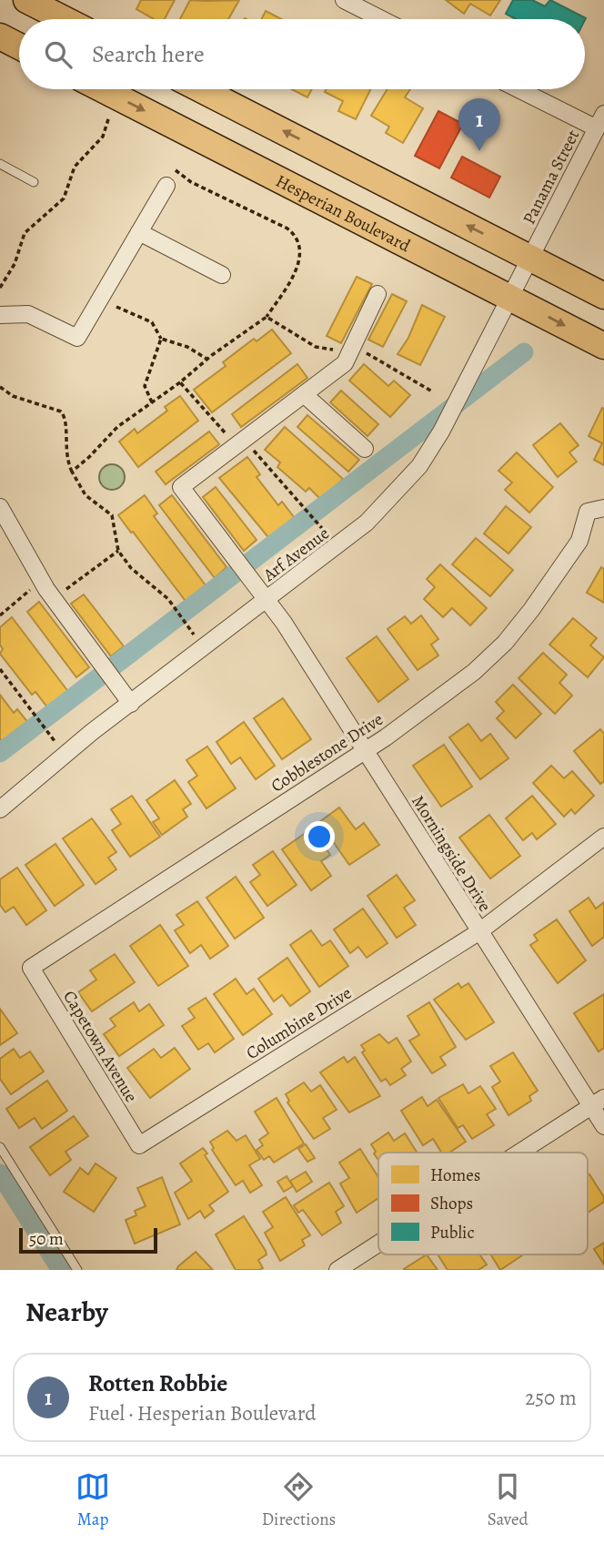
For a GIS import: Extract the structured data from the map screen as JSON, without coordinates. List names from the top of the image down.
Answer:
{
  "streets": {
    "main road": ["Hesperian Boulevard"],
    "street": [
      "Panama Street",
      "Arf Avenue",
      "Cobblestone Drive",
      "Morningside Drive",
      "Columbine Drive",
      "Capetown Avenue"
    ]
  },
  "crossings": [
    ["Panama Street", "Arf Avenue"],
    ["Hesperian Boulevard", "Arf Avenue"],
    ["Arf Avenue", "Morningside Drive"],
    ["Cobblestone Drive", "Morningside Drive"],
    ["Cobblestone Drive", "Capetown Avenue"],
    ["Morningside Drive", "Columbine Drive"],
    ["Columbine Drive", "Capetown Avenue"]
  ],
  "legend": ["Homes", "Shops", "Public"],
  "scale_bar": "50 m",
  "page": {
    "search": "Search here",
    "pins": "1",
    "scale": "50 m",
    "heading": "Nearby",
    "list": [
      {
        "mark": "1",
        "name": "Rotten Robbie",
        "note": "Fuel · Hesperian Boulevard",
        "value": "250 m"
      }
    ],
    "nav": ["Map", "Directions", "Saved"]
  }
}
